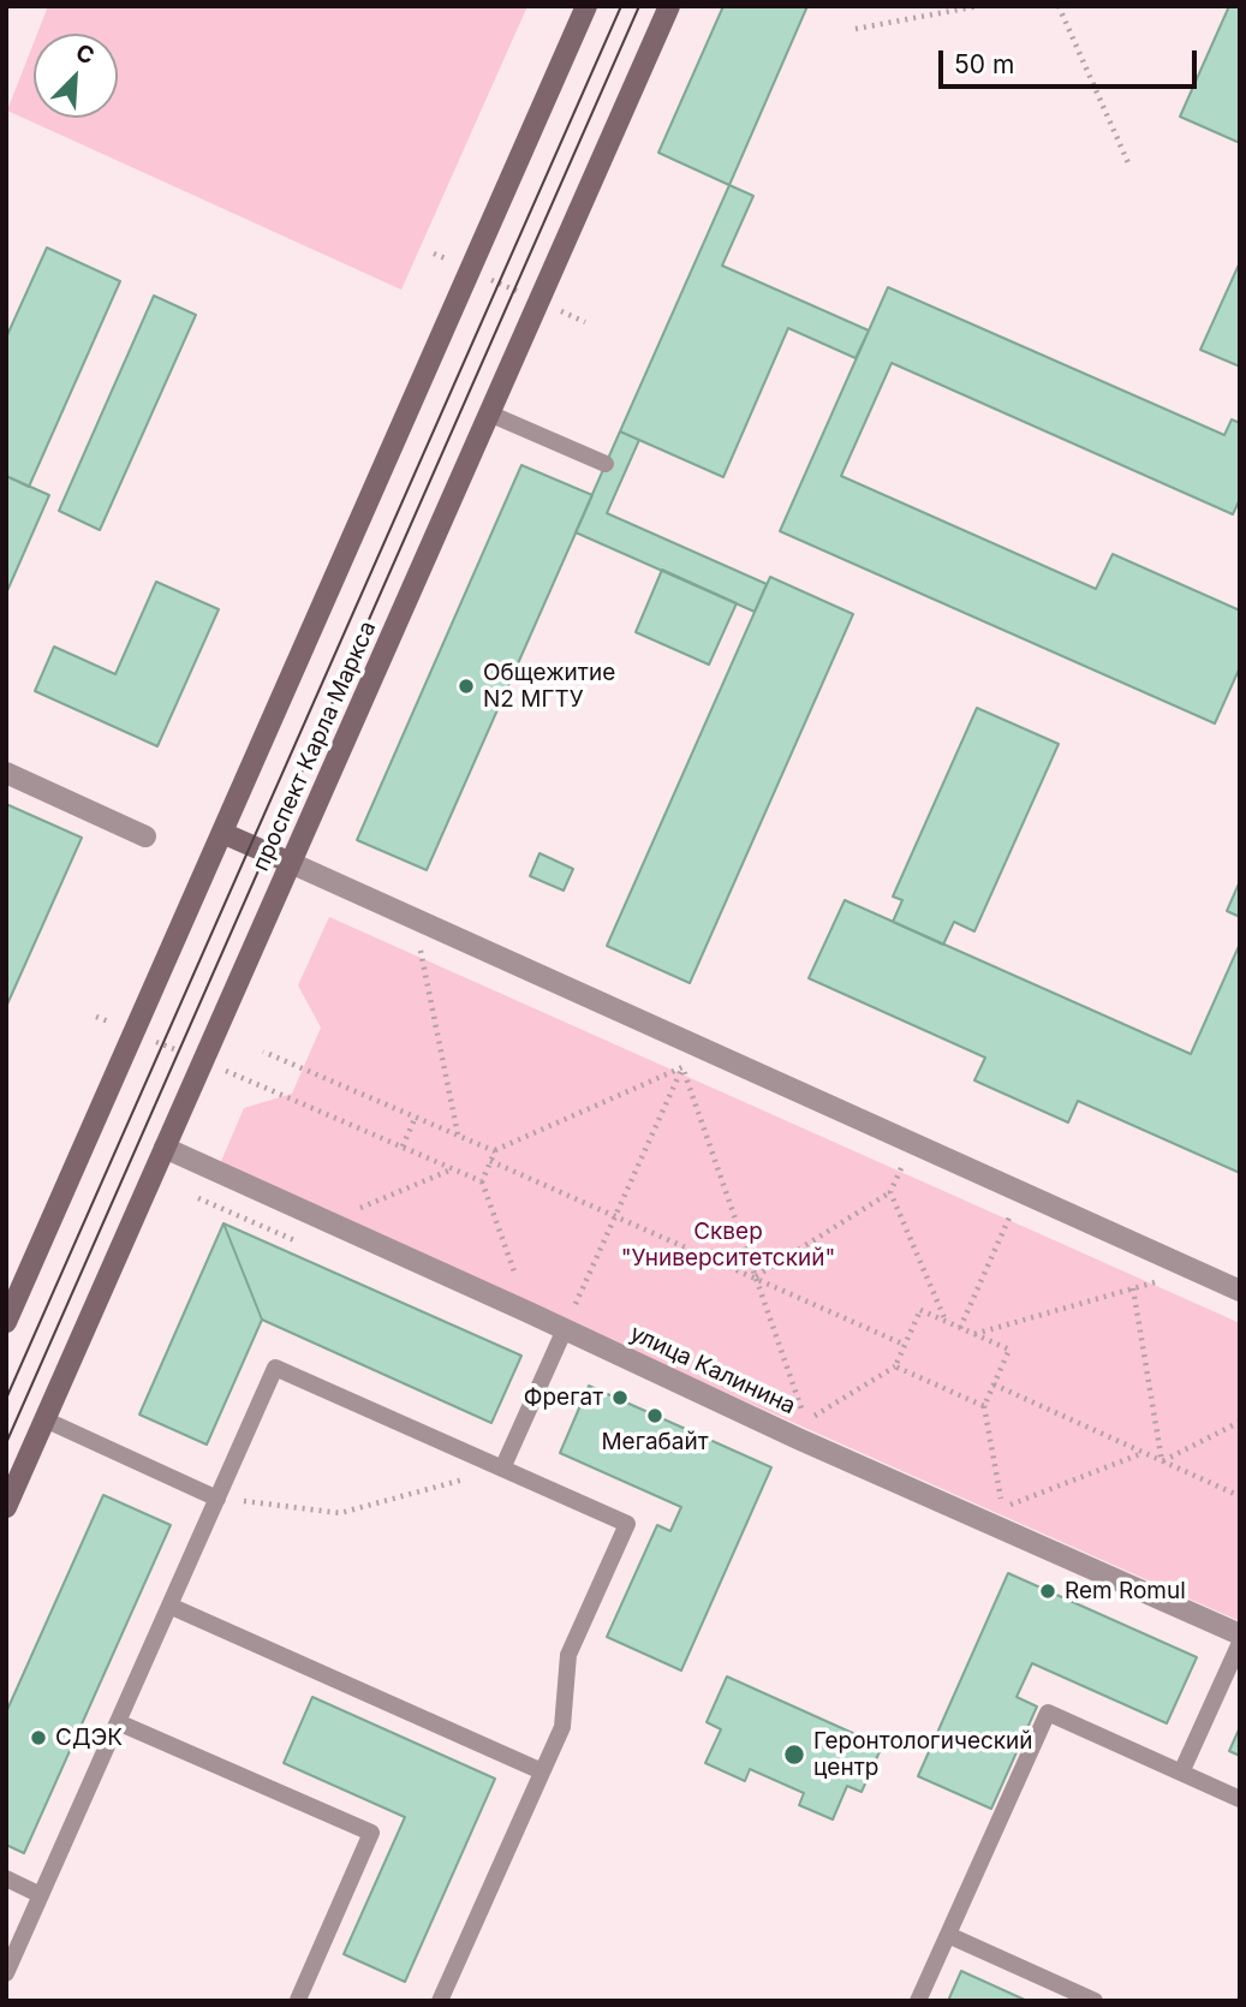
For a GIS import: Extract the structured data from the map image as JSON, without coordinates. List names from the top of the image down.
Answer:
{
  "streets": {
    "main road": ["проспект Карла Маркса"],
    "street": ["улица Калинина"]
  },
  "crossings": [
    ["проспект Карла Маркса", "улица Калинина"]
  ],
  "parks": ["Сквер \"Университетский\""],
  "places": [
    "Общежитие N2 МГТУ",
    "Фрегат",
    "Мегабайт",
    "Rem Romul",
    "СДЭК",
    "Геронтологический центр"
  ],
  "scale_bar": "50 m",
  "north": "top right"
}
